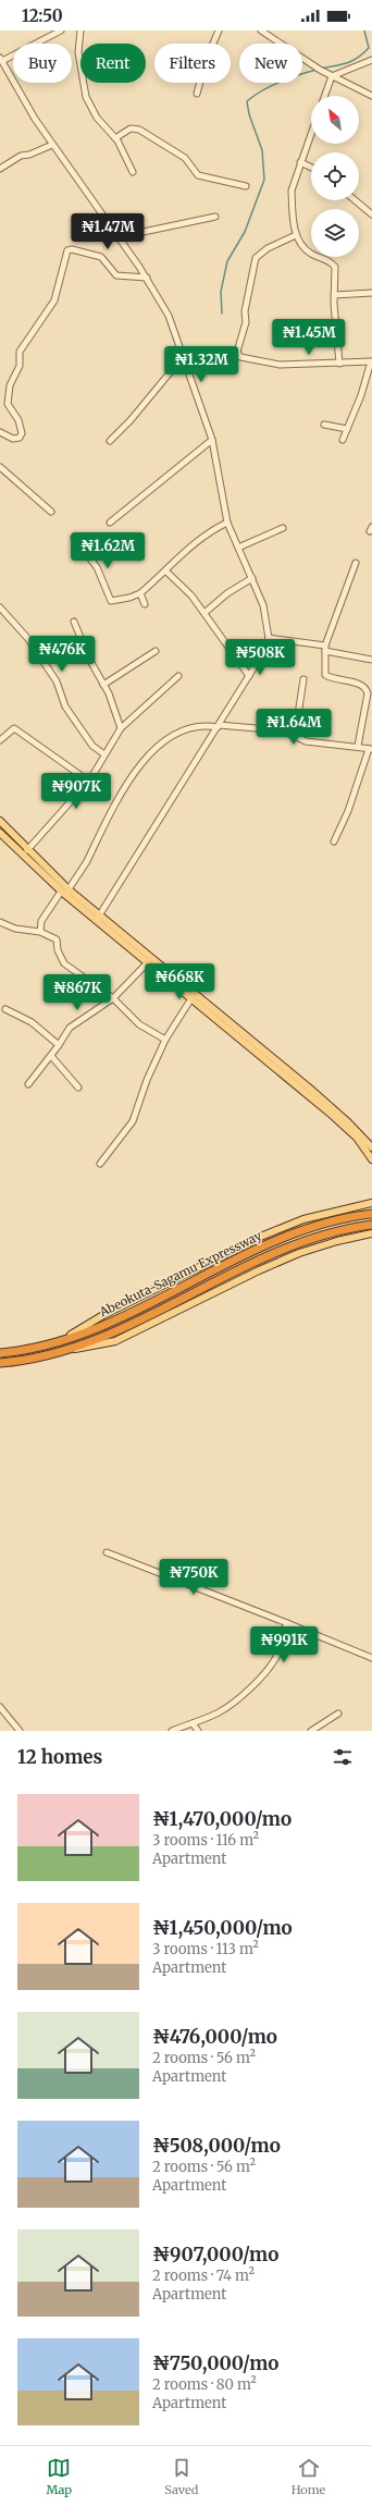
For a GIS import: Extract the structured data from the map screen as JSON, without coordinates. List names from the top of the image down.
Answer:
{
  "streets": {
    "highway": ["Abeokuta-Sagamu Expressway"]
  },
  "north": "top left",
  "page": {
    "status": "12:50",
    "chip": [
      "Buy",
      "Rent",
      "Filters",
      "New"
    ],
    "price": [
      "₦1.47M",
      "₦1.45M",
      "₦1.32M",
      "₦1.62M",
      "₦476K",
      "₦508K",
      "₦1.64M",
      "₦907K",
      "₦668K",
      "₦867K",
      "₦750K",
      "₦991K"
    ],
    "heading": "12 homes",
    "list": [
      {
        "name": "₦1,470,000/mo",
        "note": "3 rooms · 116 m² · Apartment"
      },
      {
        "name": "₦1,450,000/mo",
        "note": "3 rooms · 113 m² · Apartment"
      },
      {
        "name": "₦476,000/mo",
        "note": "2 rooms · 56 m² · Apartment"
      },
      {
        "name": "₦508,000/mo",
        "note": "2 rooms · 56 m² · Apartment"
      },
      {
        "name": "₦907,000/mo",
        "note": "2 rooms · 74 m² · Apartment"
      },
      {
        "name": "₦750,000/mo",
        "note": "2 rooms · 80 m² · Apartment"
      }
    ],
    "tabs": ["Map", "Saved", "Home"]
  }
}
